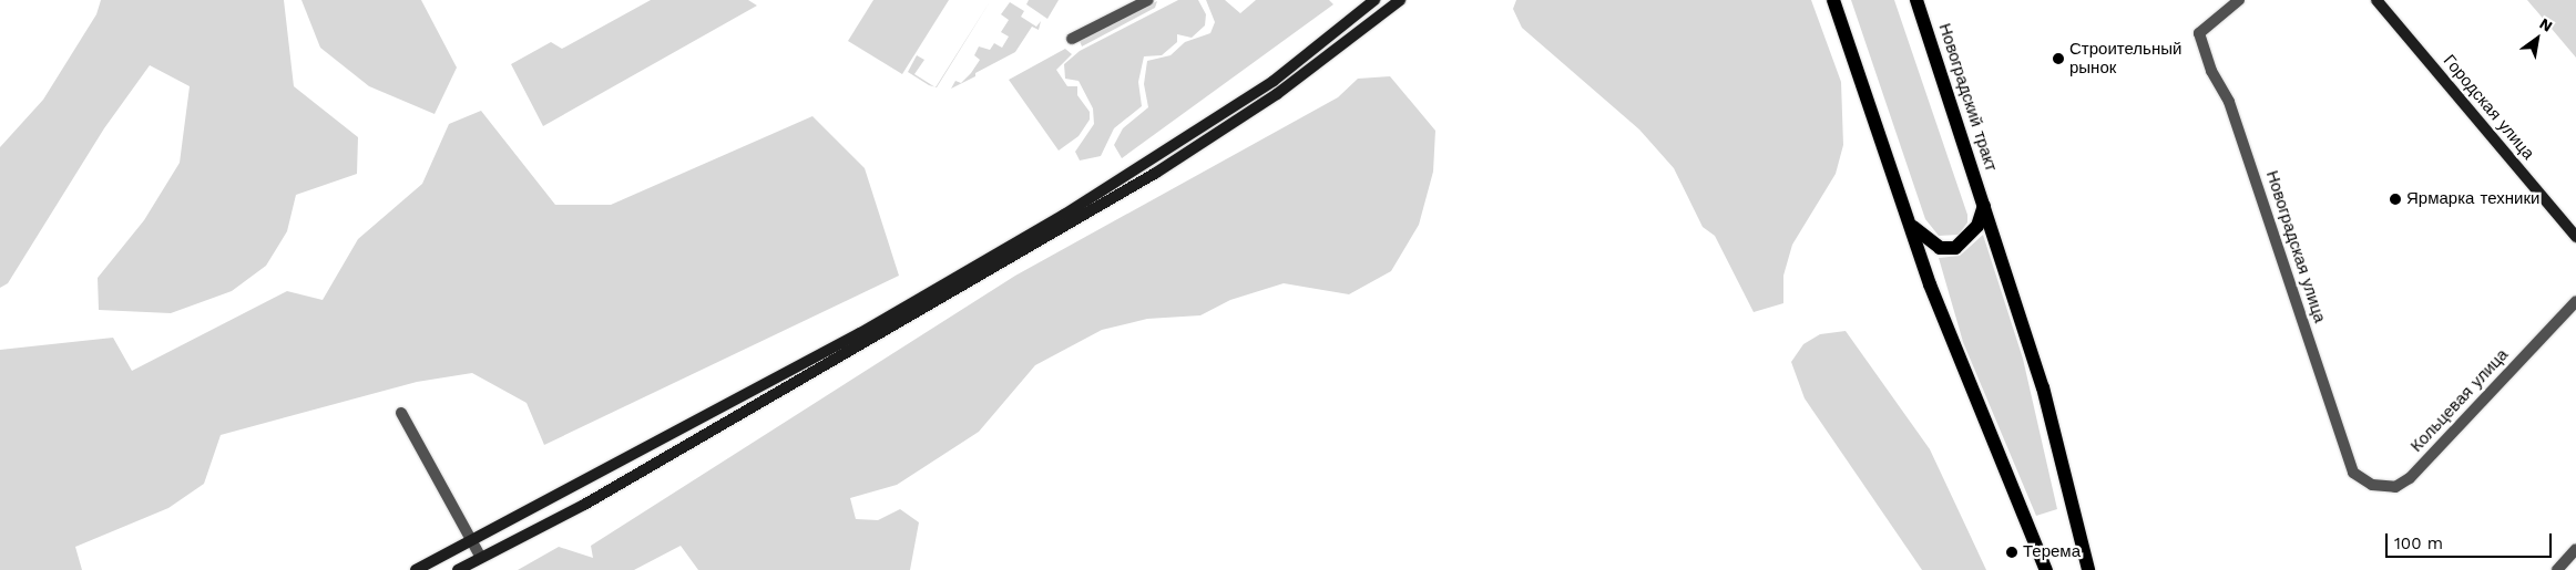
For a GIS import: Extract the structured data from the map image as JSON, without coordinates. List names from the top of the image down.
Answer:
{
  "streets": {
    "main road": ["Новоградский тракт", "Городская улица"],
    "street": ["Новоградская улица", "Кольцевая улица"]
  },
  "crossings": [
    ["Новоградская улица", "Кольцевая улица"]
  ],
  "places": ["Строительный рынок", "Ярмарка техники", "Терема"],
  "scale_bar": "100 m",
  "north": "top right"
}
